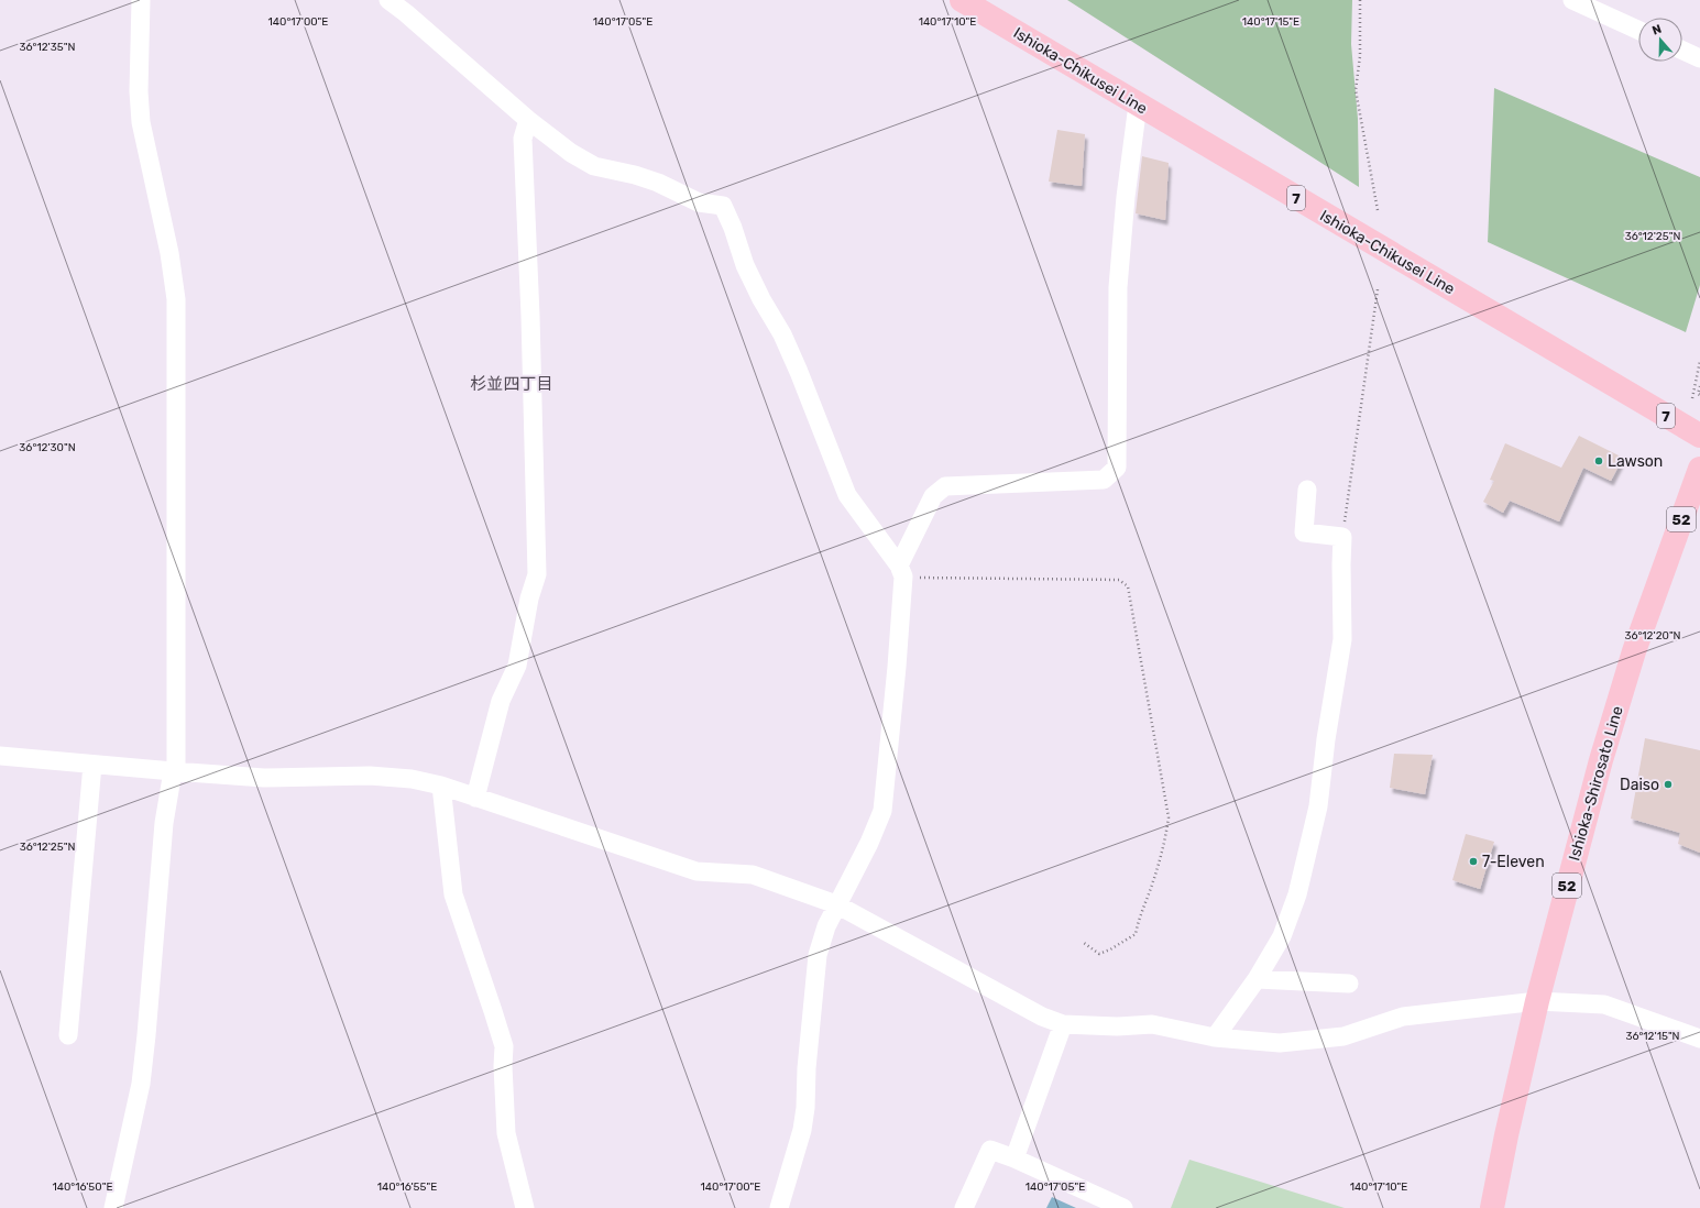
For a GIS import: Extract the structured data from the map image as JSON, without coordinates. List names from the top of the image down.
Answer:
{
  "streets": {
    "main road": [
      "Ishioka-Chikusei Line",
      "7",
      "52",
      "Ishioka-Shirosato Line"
    ]
  },
  "districts": ["杉並四丁目"],
  "places": ["Lawson", "Daiso", "7-Eleven"],
  "north": "top",
  "coordinates": [
    "140°17'10\"E",
    "140°17'00\"E",
    "140°17'05\"E",
    "140°17'15\"E",
    "36°12'35\"N",
    "36°12'25\"N",
    "36°12'30\"N",
    "36°12'20\"N",
    "36°12'15\"N",
    "140°16'50\"E",
    "140°16'55\"E"
  ]
}
